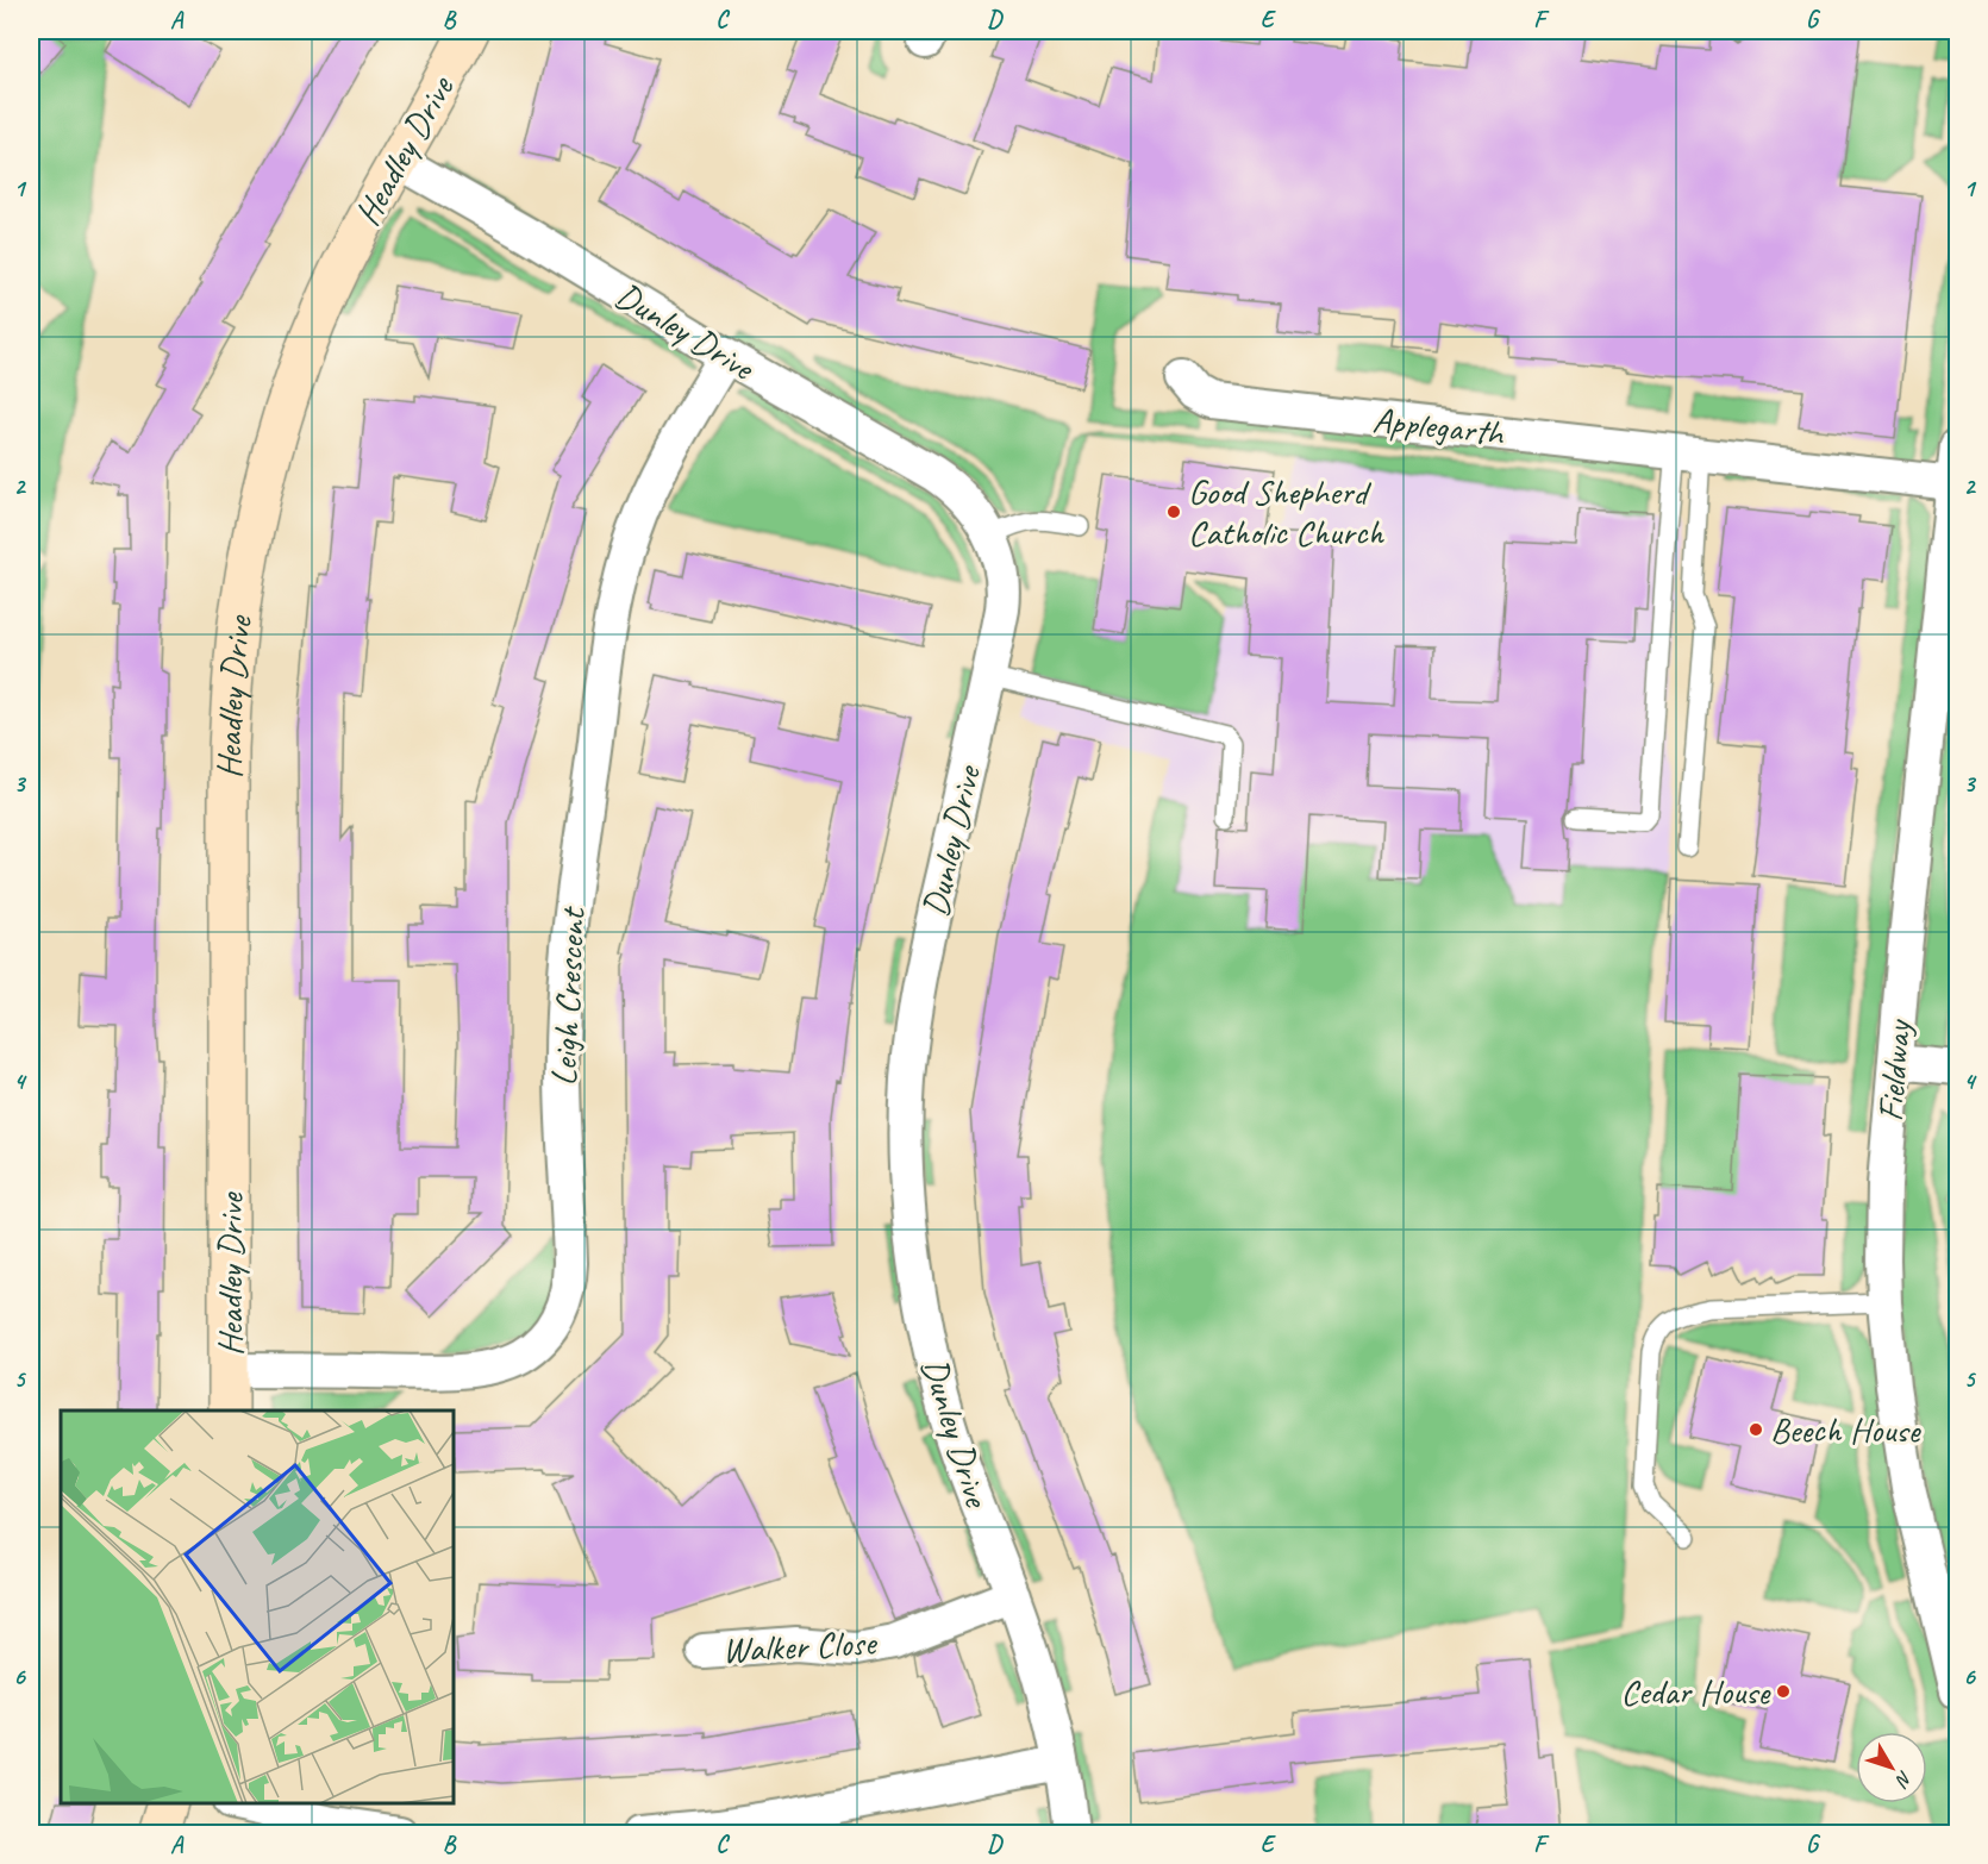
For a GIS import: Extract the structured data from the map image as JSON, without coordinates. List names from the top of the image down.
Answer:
{
  "streets": {
    "street": [
      "Headley Drive",
      "Dunley Drive",
      "Applegarth",
      "Leigh Crescent",
      "Fieldway",
      "Walker Close"
    ]
  },
  "crossings": [
    ["Headley Drive", "Dunley Drive"],
    ["Headley Drive", "Leigh Crescent"],
    ["Dunley Drive", "Leigh Crescent"],
    ["Dunley Drive", "Walker Close"],
    ["Applegarth", "Fieldway"]
  ],
  "places": ["Good Shepherd Catholic Church", "Beech House", "Cedar House"],
  "north": "bottom right",
  "grid": {
    "columns": [
      "A",
      "B",
      "C",
      "D",
      "E",
      "F",
      "G"
    ],
    "rows": [
      "1",
      "2",
      "3",
      "4",
      "5",
      "6"
    ]
  }
}
